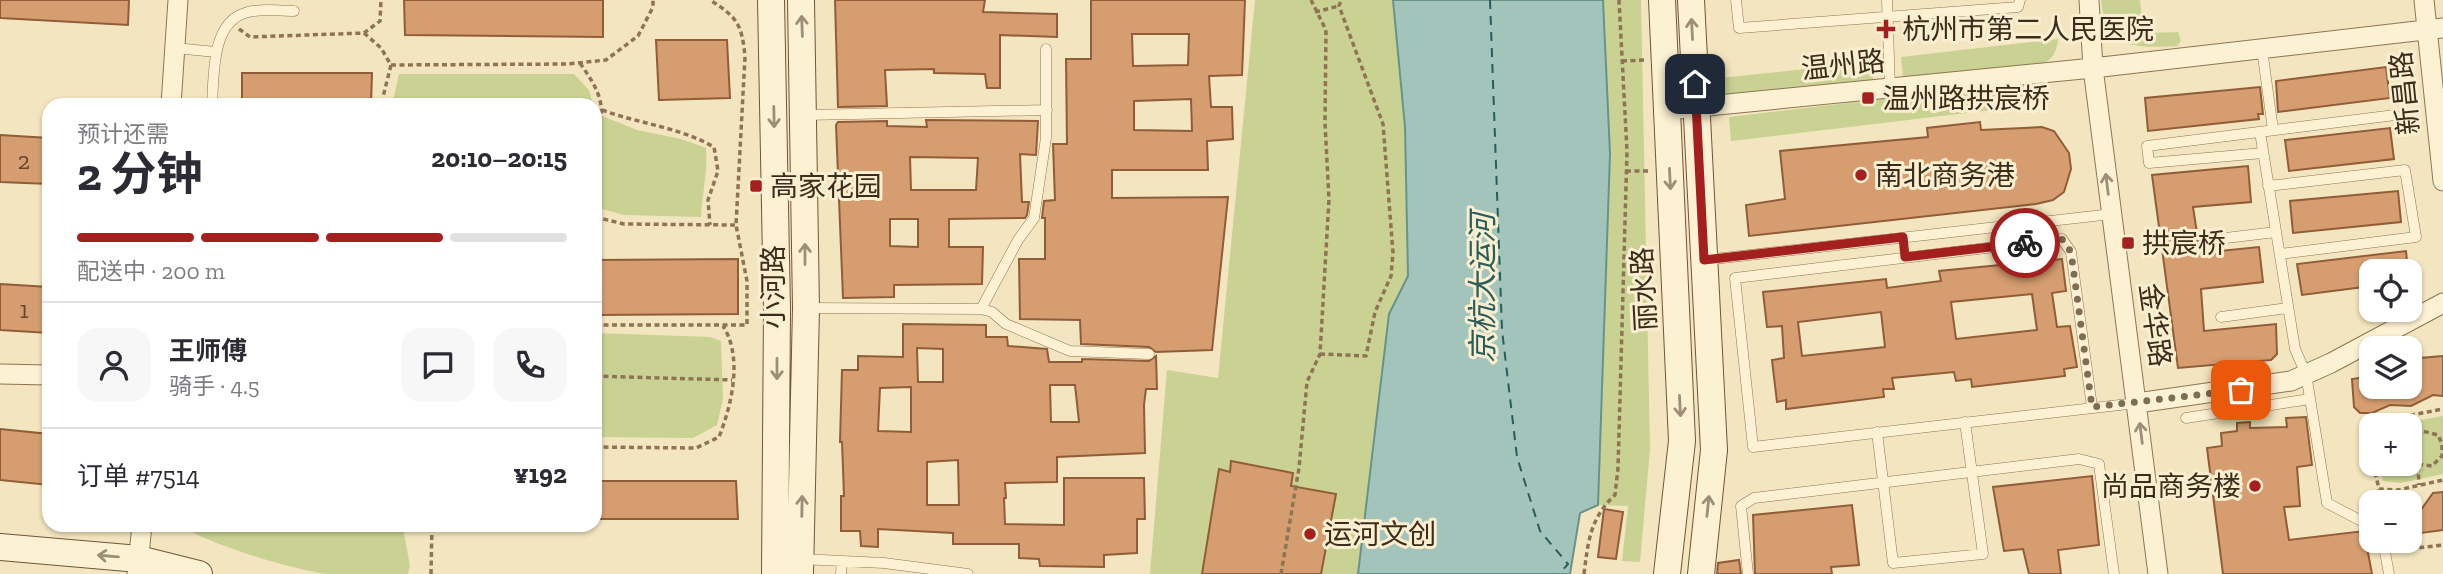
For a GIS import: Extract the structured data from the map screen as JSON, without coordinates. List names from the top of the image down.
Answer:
{
  "streets": {
    "main road": ["小河路", "丽水路"],
    "street": ["温州路", "新昌路", "金华路"]
  },
  "crossings": [
    ["温州路", "新昌路"],
    ["温州路", "丽水路"],
    ["温州路", "金华路"]
  ],
  "one_way": ["金华路"],
  "water": ["京杭大运河"],
  "places": {
    "health": ["杭州市第二人民医院"],
    "transit": ["温州路拱宸桥", "高家花园", "拱宸桥"],
    "other": ["南北商务港", "尚品商务楼", "运河文创"]
  },
  "house_numbers": ["2", "1"],
  "page": {
    "heading": ["2 分钟", "预计还需", "20:10–20:15"],
    "panel": [
      "王师傅",
      "骑手 · 4.5",
      "订单 #7514",
      "¥192"
    ],
    "bar": "配送中 · 200 m",
    "map_buttons": ["+", "−"]
  }
}
